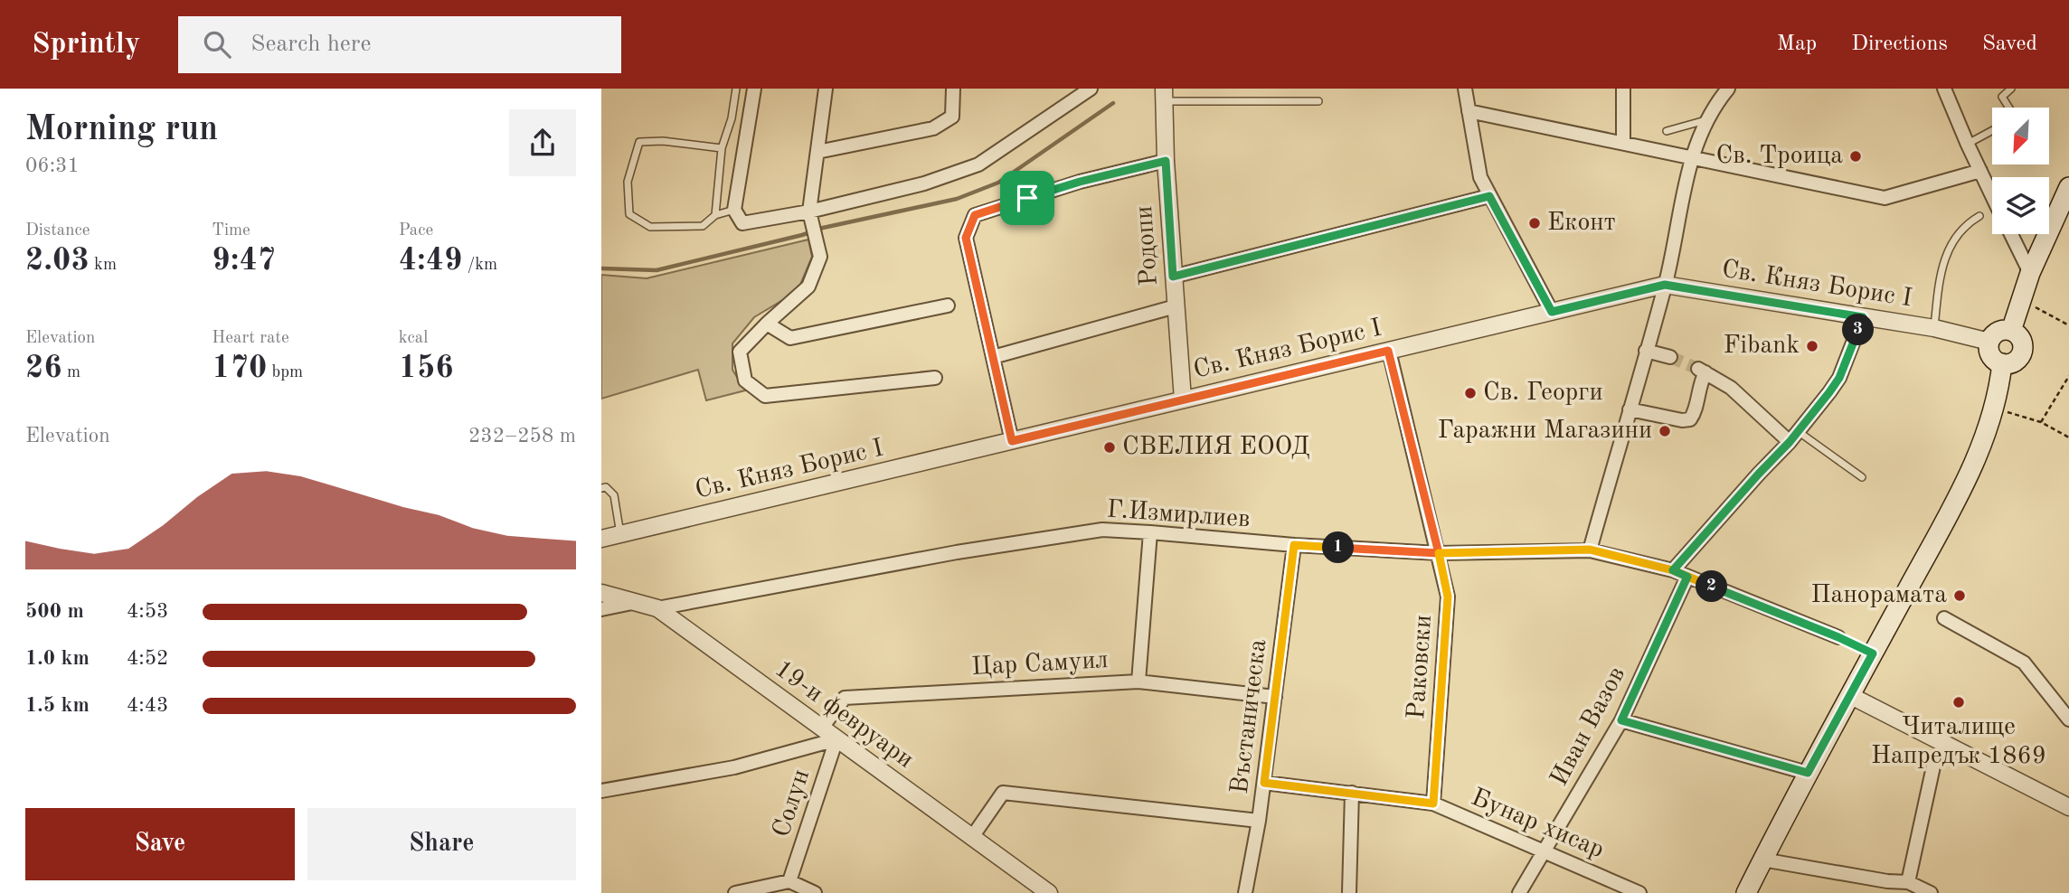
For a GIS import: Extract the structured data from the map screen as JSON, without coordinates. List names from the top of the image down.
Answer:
{
  "streets": {
    "street": [
      "Родопи",
      "Св. Княз Борис I",
      "Г.Измирлиев",
      "Цар Самуил",
      "Раковски",
      "19-и февруари",
      "Въстаническа",
      "Иван Вазов",
      "Солун",
      "Бунар хисар"
    ]
  },
  "crossings": [
    ["Родопи", "Св. Княз Борис I"],
    ["Св. Княз Борис I", "Раковски"],
    ["Г.Измирлиев", "Раковски"],
    ["Г.Измирлиев", "19-и февруари"],
    ["Г.Измирлиев", "Въстаническа"],
    ["Г.Измирлиев", "Иван Вазов"],
    ["Цар Самуил", "19-и февруари"],
    ["Цар Самуил", "Въстаническа"],
    ["Раковски", "Бунар хисар"],
    ["19-и февруари", "Солун"],
    ["Въстаническа", "Бунар хисар"],
    ["Иван Вазов", "Бунар хисар"]
  ],
  "places": [
    "Св. Троица",
    "Еконт",
    "Fibank",
    "Св. Георги",
    "Гаражни Магазини",
    "СВЕЛИЯ ЕООД",
    "Панорамата",
    "Читалище Напредък 1869"
  ],
  "north": "bottom left",
  "page": {
    "header": "Sprintly",
    "search": "Search here",
    "nav": ["Map", "Directions", "Saved"],
    "heading": ["Morning run", "06:31"],
    "stats": [
      ["Distance", "2.03 km"],
      ["Time", "9:47"],
      ["Pace", "4:49 /km"],
      ["Elevation", "26 m"],
      ["Heart rate", "170 bpm"],
      ["kcal", "156"]
    ],
    "pins": ["3", "1", "2"],
    "chart": ["Elevation", "232–258 m"],
    "list": [
      {
        "name": "500 m",
        "note": "4:53"
      },
      {
        "name": "1.0 km",
        "note": "4:52"
      },
      {
        "name": "1.5 km",
        "note": "4:43"
      }
    ],
    "buttons": ["Save", "Share"]
  }
}
